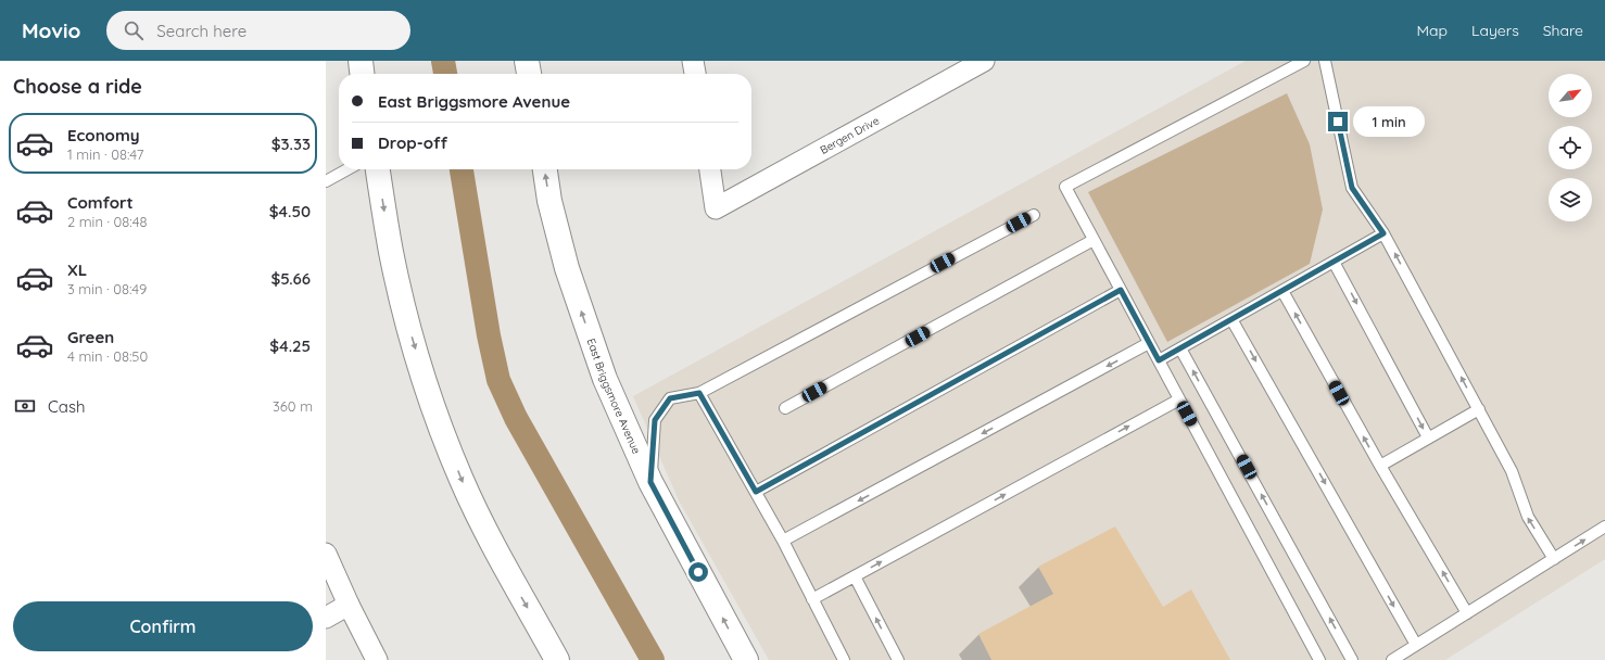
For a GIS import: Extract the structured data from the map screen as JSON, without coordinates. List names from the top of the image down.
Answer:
{
  "streets": {
    "main road": ["East Briggsmore Avenue"],
    "street": ["Bergen Drive"]
  },
  "north": "top right",
  "page": {
    "header": "Movio",
    "search": "Search here",
    "nav": ["Map", "Layers", "Share"],
    "heading": "Choose a ride",
    "banner": ["East Briggsmore Avenue", "Drop-off"],
    "bubble": "1 min",
    "list": [
      {
        "name": "Economy",
        "note": "1 min · 08:47",
        "value": "$3.33"
      },
      {
        "name": "Comfort",
        "note": "2 min · 08:48",
        "value": "$4.50"
      },
      {
        "name": "XL",
        "note": "3 min · 08:49",
        "value": "$5.66"
      },
      {
        "name": "Green",
        "note": "4 min · 08:50",
        "value": "$4.25"
      }
    ],
    "pay": ["Cash", "360 m"],
    "buttons": "Confirm"
  }
}
